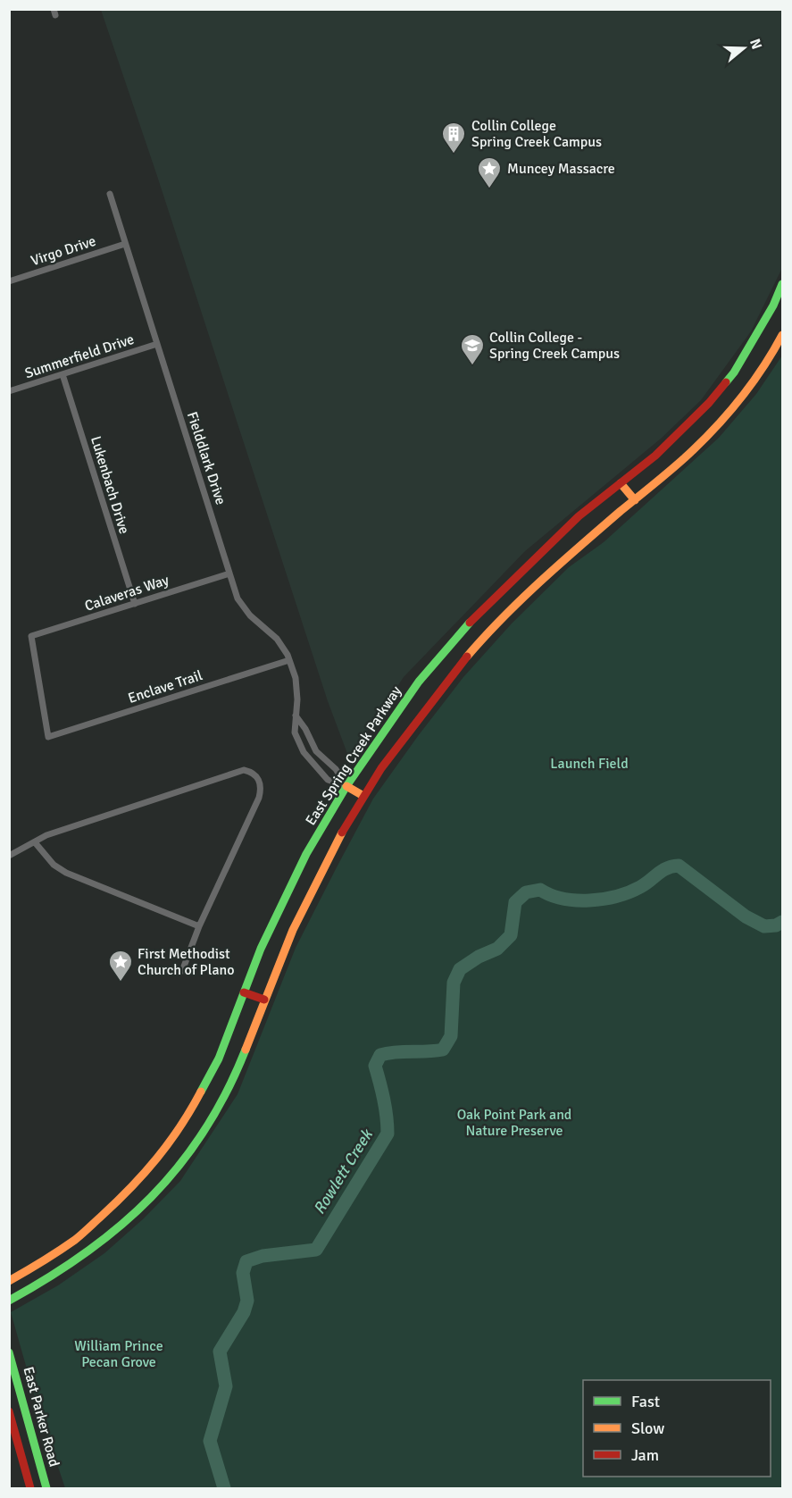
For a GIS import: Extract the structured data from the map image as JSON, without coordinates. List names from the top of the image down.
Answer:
{
  "streets": {
    "main road": ["East Spring Creek Parkway", "East Parker Road"],
    "street": [
      "Virgo Drive",
      "Summerfield Drive",
      "Fielddlark Drive",
      "Lukenbach Drive",
      "Calaveras Way",
      "Enclave Trail"
    ]
  },
  "crossings": [
    ["Virgo Drive", "Fielddlark Drive"],
    ["Summerfield Drive", "Fielddlark Drive"],
    ["Summerfield Drive", "Lukenbach Drive"],
    ["Fielddlark Drive", "Calaveras Way"],
    ["Fielddlark Drive", "Enclave Trail"],
    ["Fielddlark Drive", "East Spring Creek Parkway"],
    ["Lukenbach Drive", "Calaveras Way"],
    ["Calaveras Way", "Enclave Trail"]
  ],
  "water": ["Rowlett Creek"],
  "parks": ["Launch Field", "Oak Point Park and Nature Preserve", "William Prince Pecan Grove"],
  "places": {
    "building": ["Collin College Spring Creek Campus"],
    "place": ["Muncey Massacre", "First Methodist Church of Plano"],
    "school or university": ["Collin College - Spring Creek Campus"]
  },
  "legend": ["Fast", "Slow", "Jam"],
  "north": "right"
}
